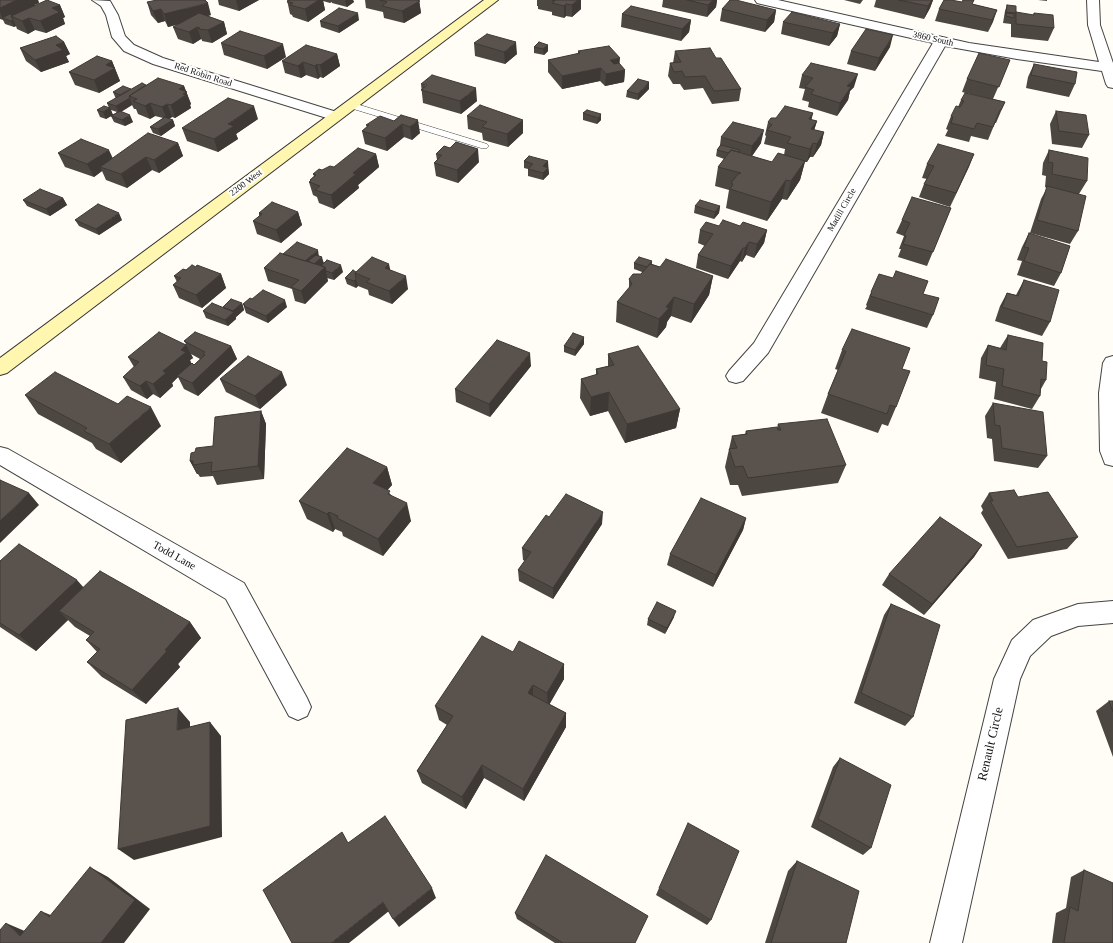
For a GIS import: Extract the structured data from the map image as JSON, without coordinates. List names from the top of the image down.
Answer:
{
  "streets": {
    "street": [
      "3860 South",
      "Red Robin Road",
      "2200 West",
      "Madill Circle",
      "Todd Lane",
      "Renault Circle"
    ]
  },
  "crossings": [
    ["3860 South", "Madill Circle"],
    ["Red Robin Road", "2200 West"]
  ]
}
